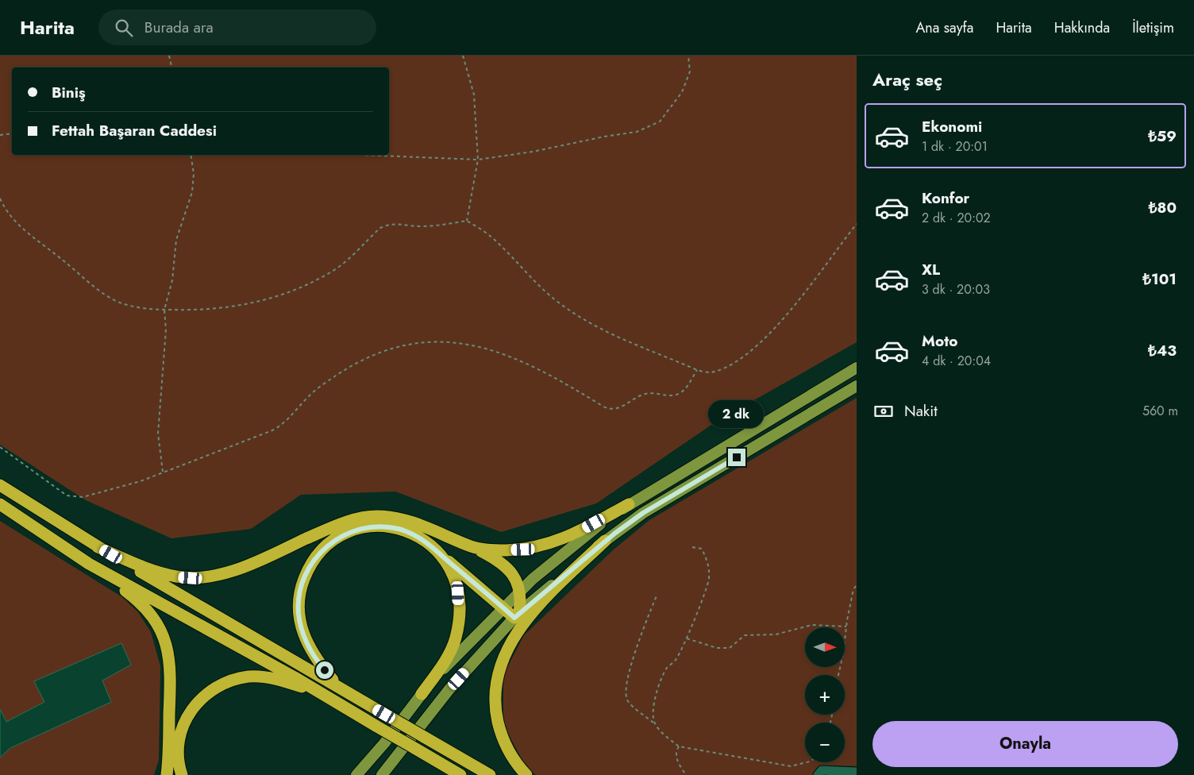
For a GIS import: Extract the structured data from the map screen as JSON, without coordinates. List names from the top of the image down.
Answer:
{
  "north": "right",
  "page": {
    "header": "Harita",
    "search": "Burada ara",
    "nav": [
      "Ana sayfa",
      "Harita",
      "Hakkında",
      "İletişim"
    ],
    "heading": "Araç seç",
    "banner": ["Biniş", "Fettah Başaran Caddesi"],
    "list": [
      {
        "name": "Ekonomi",
        "note": "1 dk · 20:01",
        "value": "₺59"
      },
      {
        "name": "Konfor",
        "note": "2 dk · 20:02",
        "value": "₺80"
      },
      {
        "name": "XL",
        "note": "3 dk · 20:03",
        "value": "₺101"
      },
      {
        "name": "Moto",
        "note": "4 dk · 20:04",
        "value": "₺43"
      }
    ],
    "pay": ["Nakit", "560 m"],
    "bubble": "2 dk",
    "map_buttons": ["+", "−"],
    "buttons": "Onayla"
  }
}
